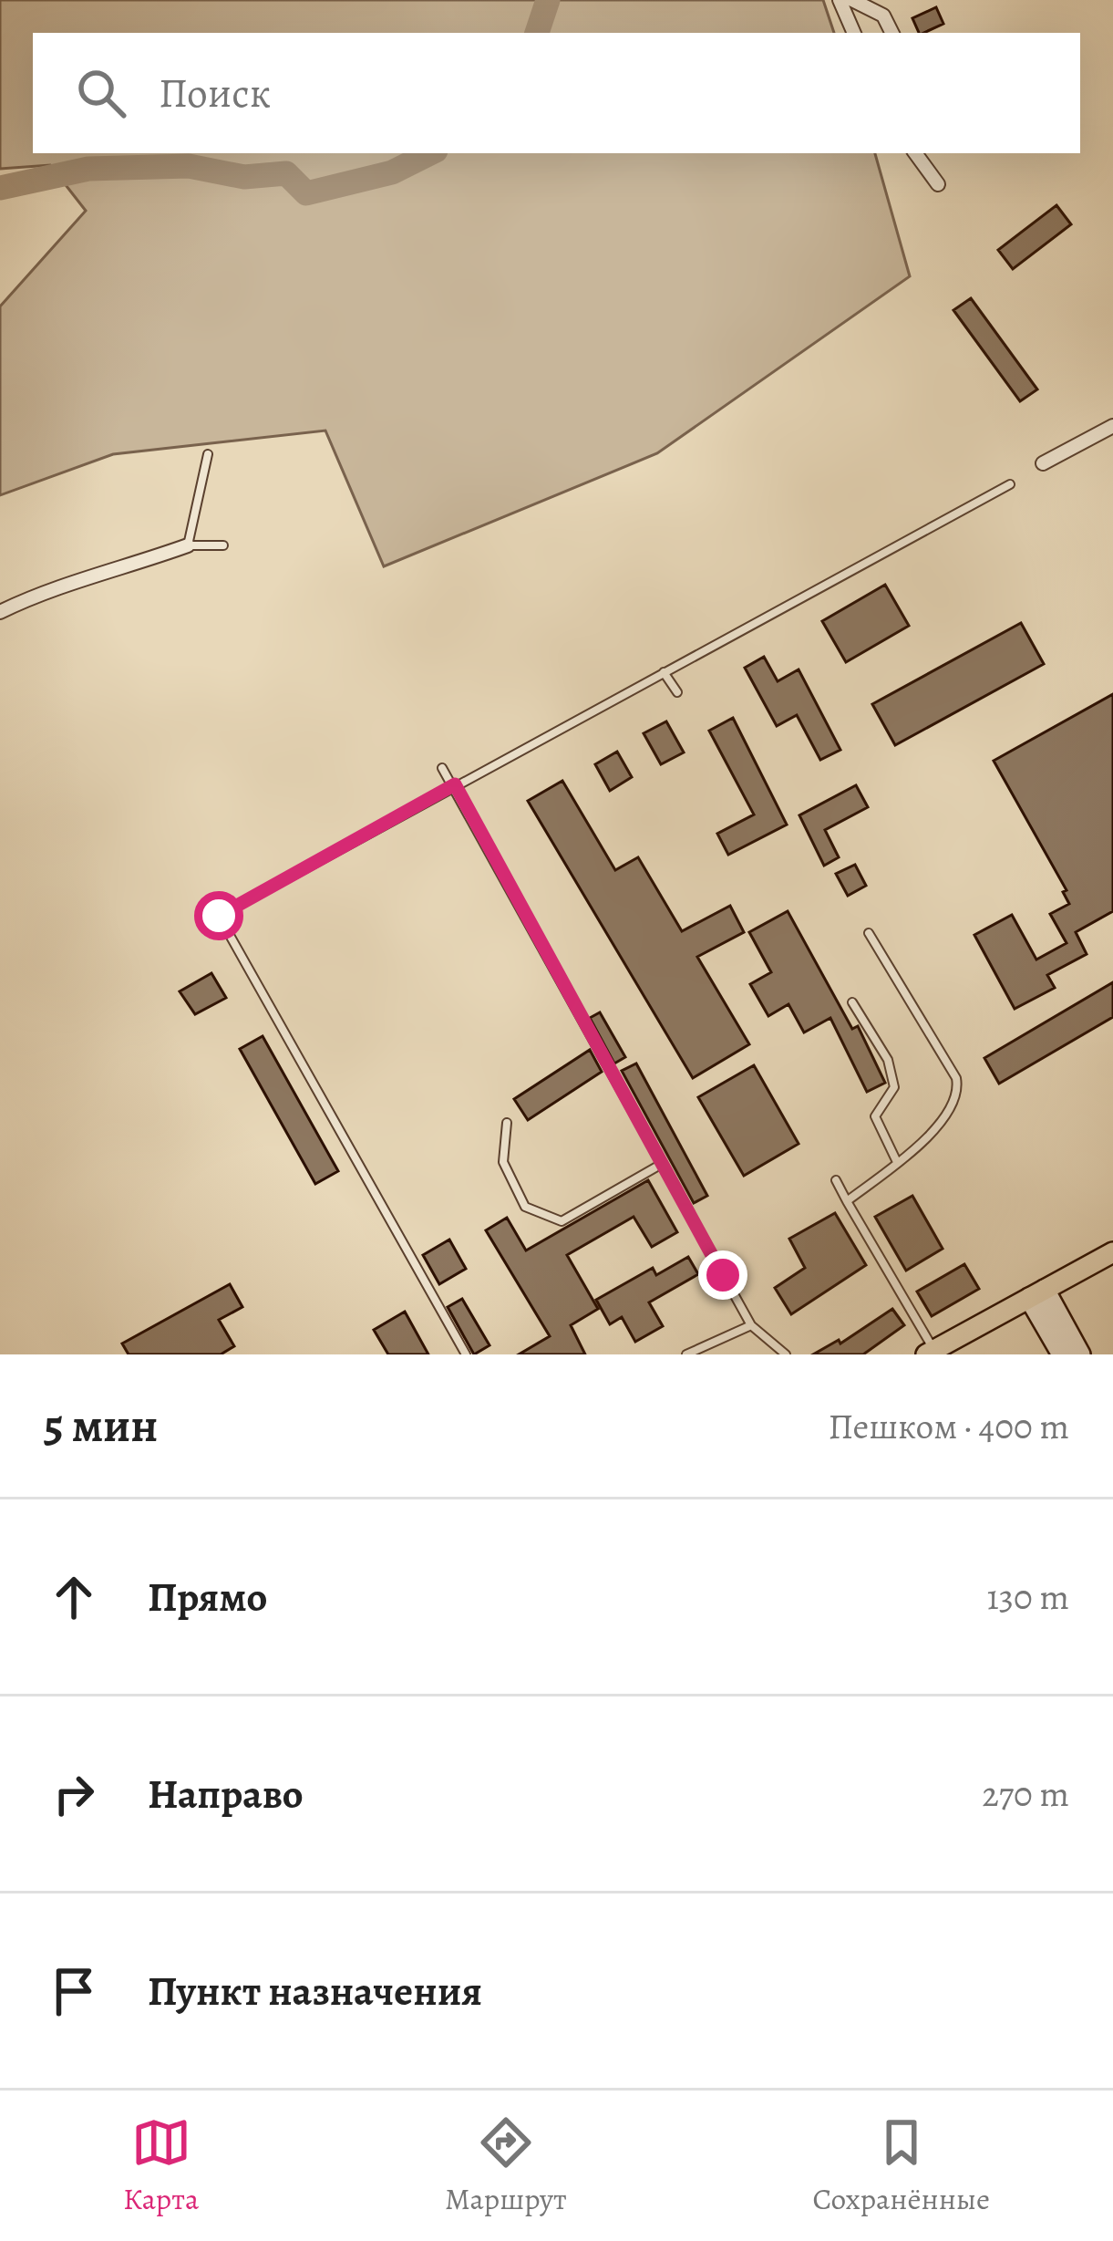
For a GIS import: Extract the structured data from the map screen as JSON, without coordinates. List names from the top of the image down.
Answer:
{
  "page": {
    "search": "Поиск",
    "heading": ["5 мин", "Пешком · 400 m"],
    "list": [
      ["Прямо", "130 m"],
      ["Направо", "270 m"],
      "Пункт назначения"
    ],
    "nav": ["Карта", "Маршрут", "Сохранённые"]
  }
}
